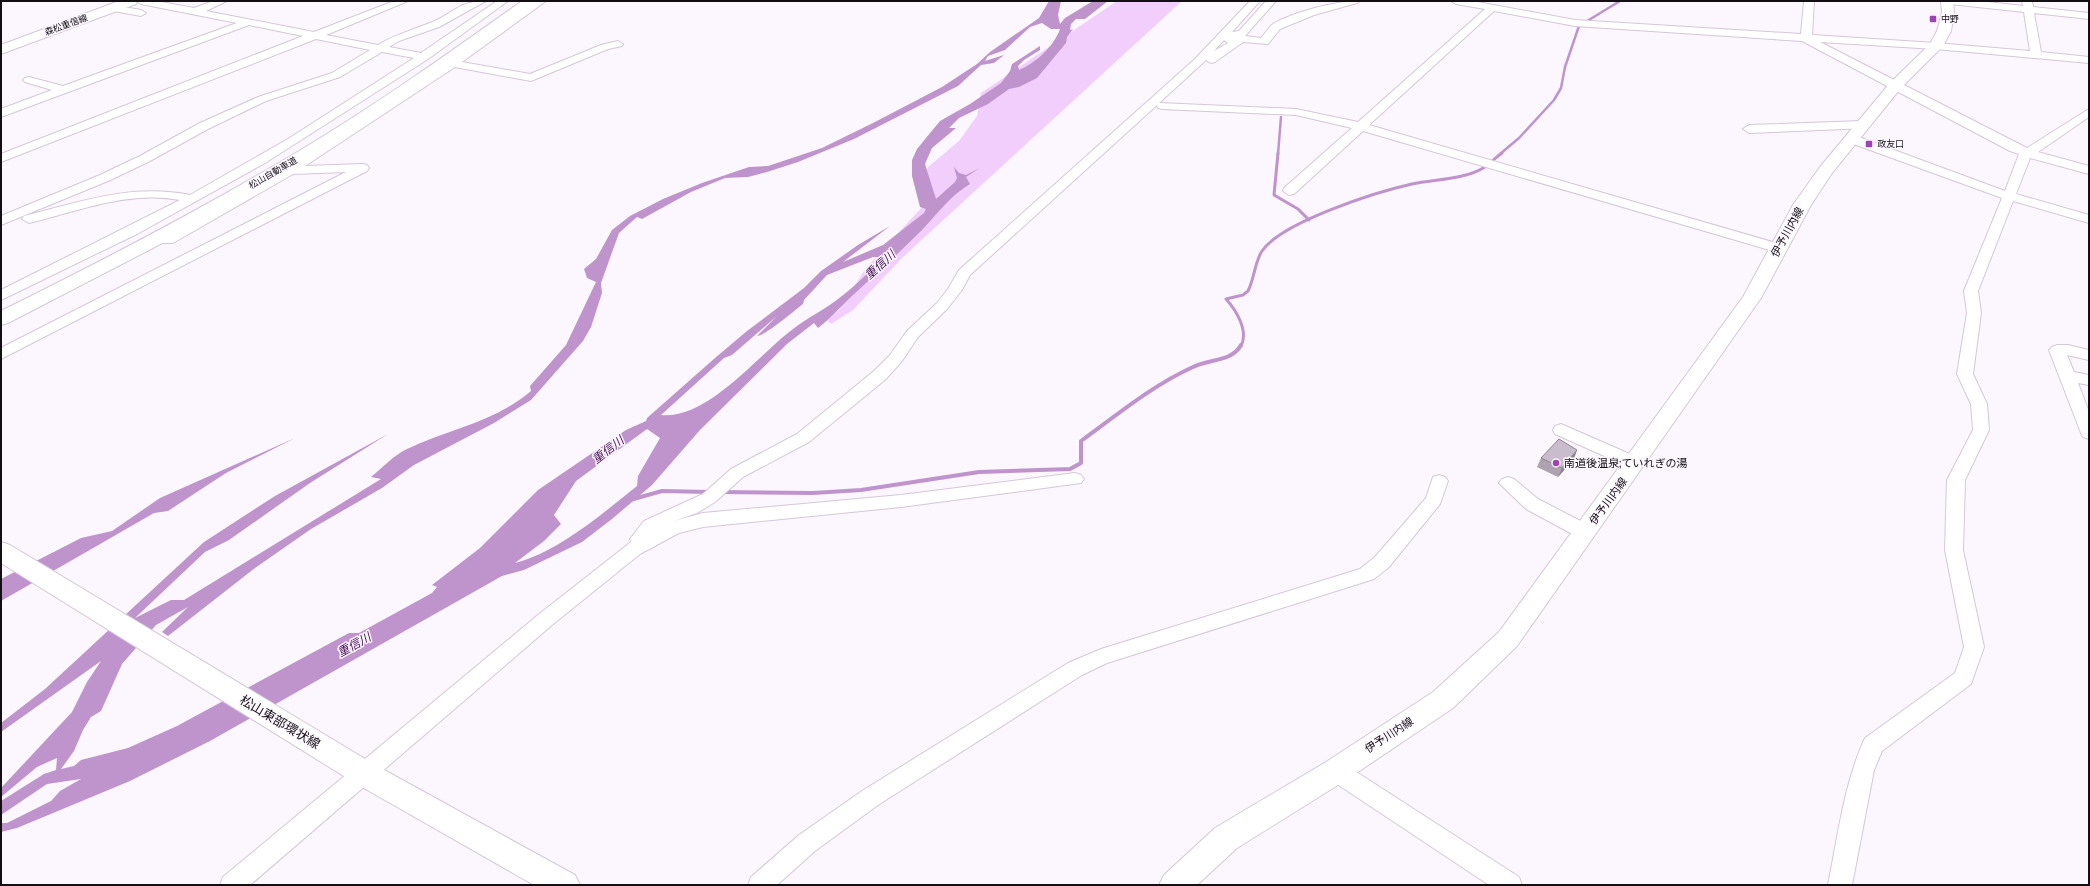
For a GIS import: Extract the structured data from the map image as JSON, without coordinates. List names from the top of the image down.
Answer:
{
  "streets": {
    "main road": [
      "森松重信線",
      "松山自動車道",
      "伊予川内線",
      "松山東部環状線"
    ]
  },
  "water": ["重信川"],
  "places": {
    "transit": ["中野", "政友口"],
    "other": ["南道後温泉;ていれぎの湯"]
  }
}
